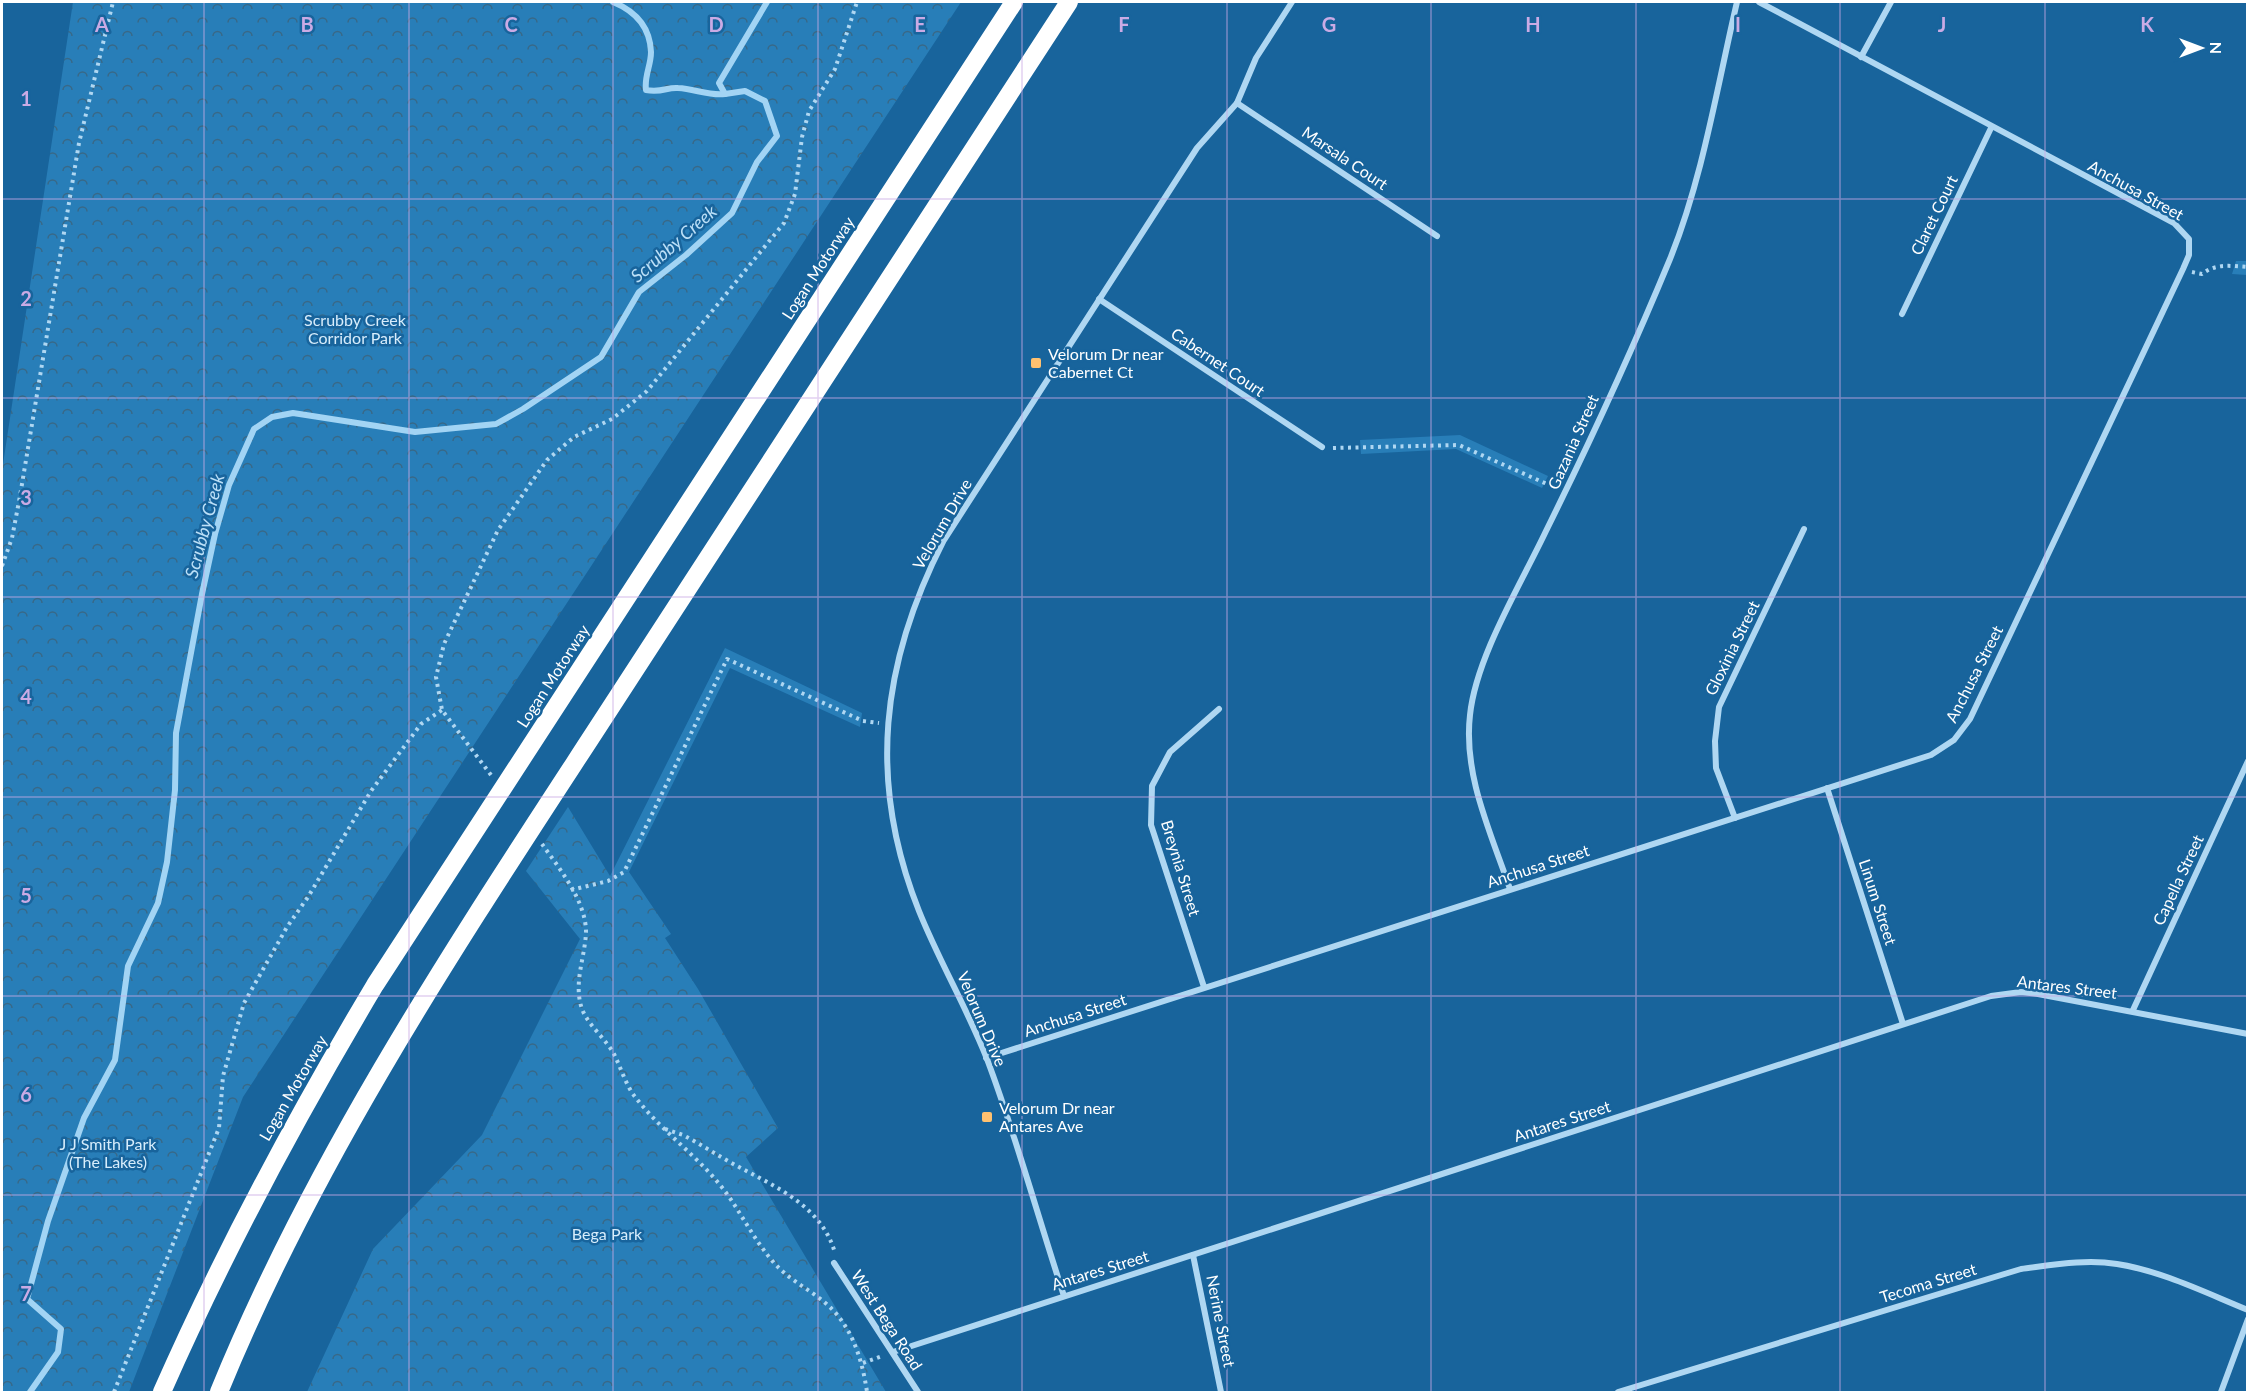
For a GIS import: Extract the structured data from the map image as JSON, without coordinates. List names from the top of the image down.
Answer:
{
  "streets": {
    "highway": ["Logan Motorway"],
    "street": [
      "Marsala Court",
      "Anchusa Street",
      "Claret Court",
      "Cabernet Court",
      "Gazania Street",
      "Velorum Drive",
      "Gloxinia Street",
      "Breynia Street",
      "Capella Street",
      "Linum Street",
      "Antares Street",
      "Tecoma Street",
      "West Bega Road",
      "Nerine Street"
    ]
  },
  "crossings": [
    ["Marsala Court", "Velorum Drive"],
    ["Anchusa Street", "Claret Court"],
    ["Anchusa Street", "Gazania Street"],
    ["Anchusa Street", "Velorum Drive"],
    ["Anchusa Street", "Gloxinia Street"],
    ["Anchusa Street", "Breynia Street"],
    ["Anchusa Street", "Linum Street"],
    ["Cabernet Court", "Velorum Drive"],
    ["Velorum Drive", "Antares Street"],
    ["Capella Street", "Antares Street"],
    ["Linum Street", "Antares Street"],
    ["Antares Street", "West Bega Road"],
    ["Antares Street", "Nerine Street"]
  ],
  "water": ["Scrubby Creek"],
  "parks": ["Scrubby Creek Corridor Park", "J J Smith Park (The Lakes)", "Bega Park"],
  "places": {
    "transit": ["Velorum Dr near Cabernet Ct", "Velorum Dr near Antares Ave"]
  },
  "north": "right",
  "grid": {
    "columns": [
      "A",
      "B",
      "C",
      "D",
      "E",
      "F",
      "G",
      "H",
      "I",
      "J",
      "K"
    ],
    "rows": [
      "1",
      "2",
      "3",
      "4",
      "5",
      "6",
      "7"
    ]
  }
}
